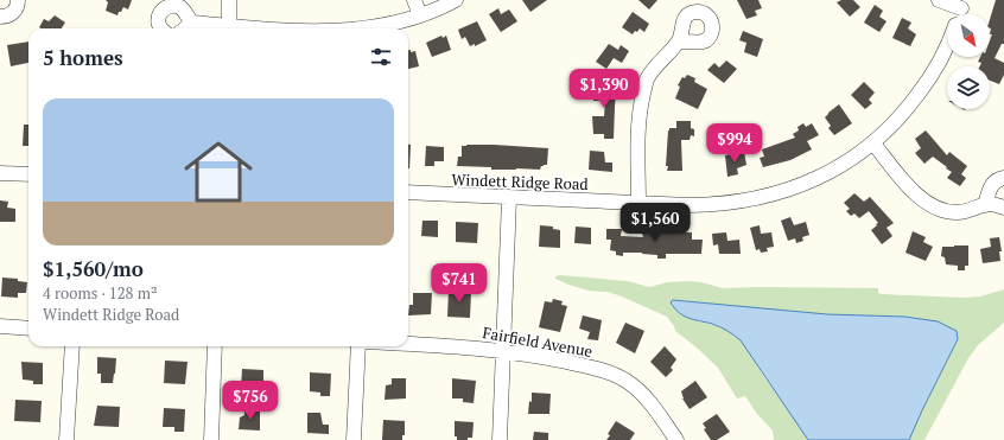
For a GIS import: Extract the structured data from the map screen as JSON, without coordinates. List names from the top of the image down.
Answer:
{
  "streets": {
    "street": ["Windett Ridge Road", "Fairfield Avenue"]
  },
  "north": "bottom right",
  "page": {
    "heading": "5 homes",
    "price": [
      "$1,390",
      "$994",
      "$1,560",
      "$741",
      "$756"
    ],
    "list": [
      {
        "name": "$1,560/mo",
        "note": "4 rooms · 128 m² · Windett Ridge Road"
      }
    ]
  }
}
